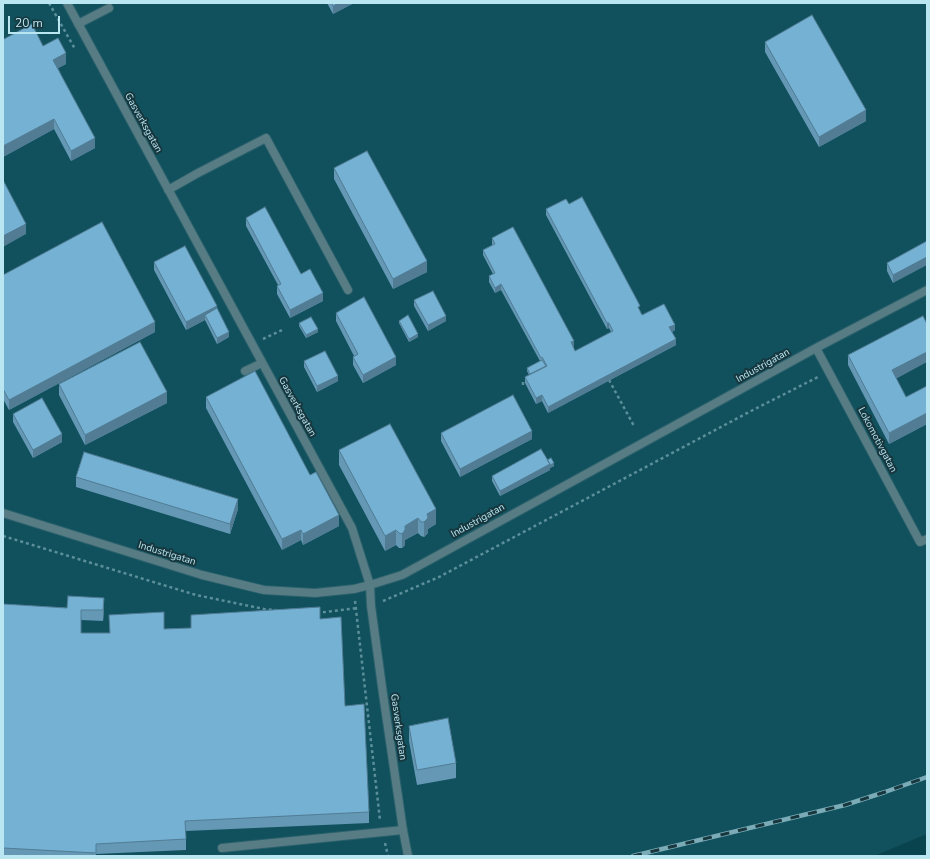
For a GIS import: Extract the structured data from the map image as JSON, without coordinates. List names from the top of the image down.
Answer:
{
  "streets": {
    "street": ["Gasverksgatan", "Industrigatan", "Lokomotivgatan"]
  },
  "crossings": [
    ["Gasverksgatan", "Industrigatan"],
    ["Industrigatan", "Lokomotivgatan"]
  ],
  "scale_bar": "20 m"
}
